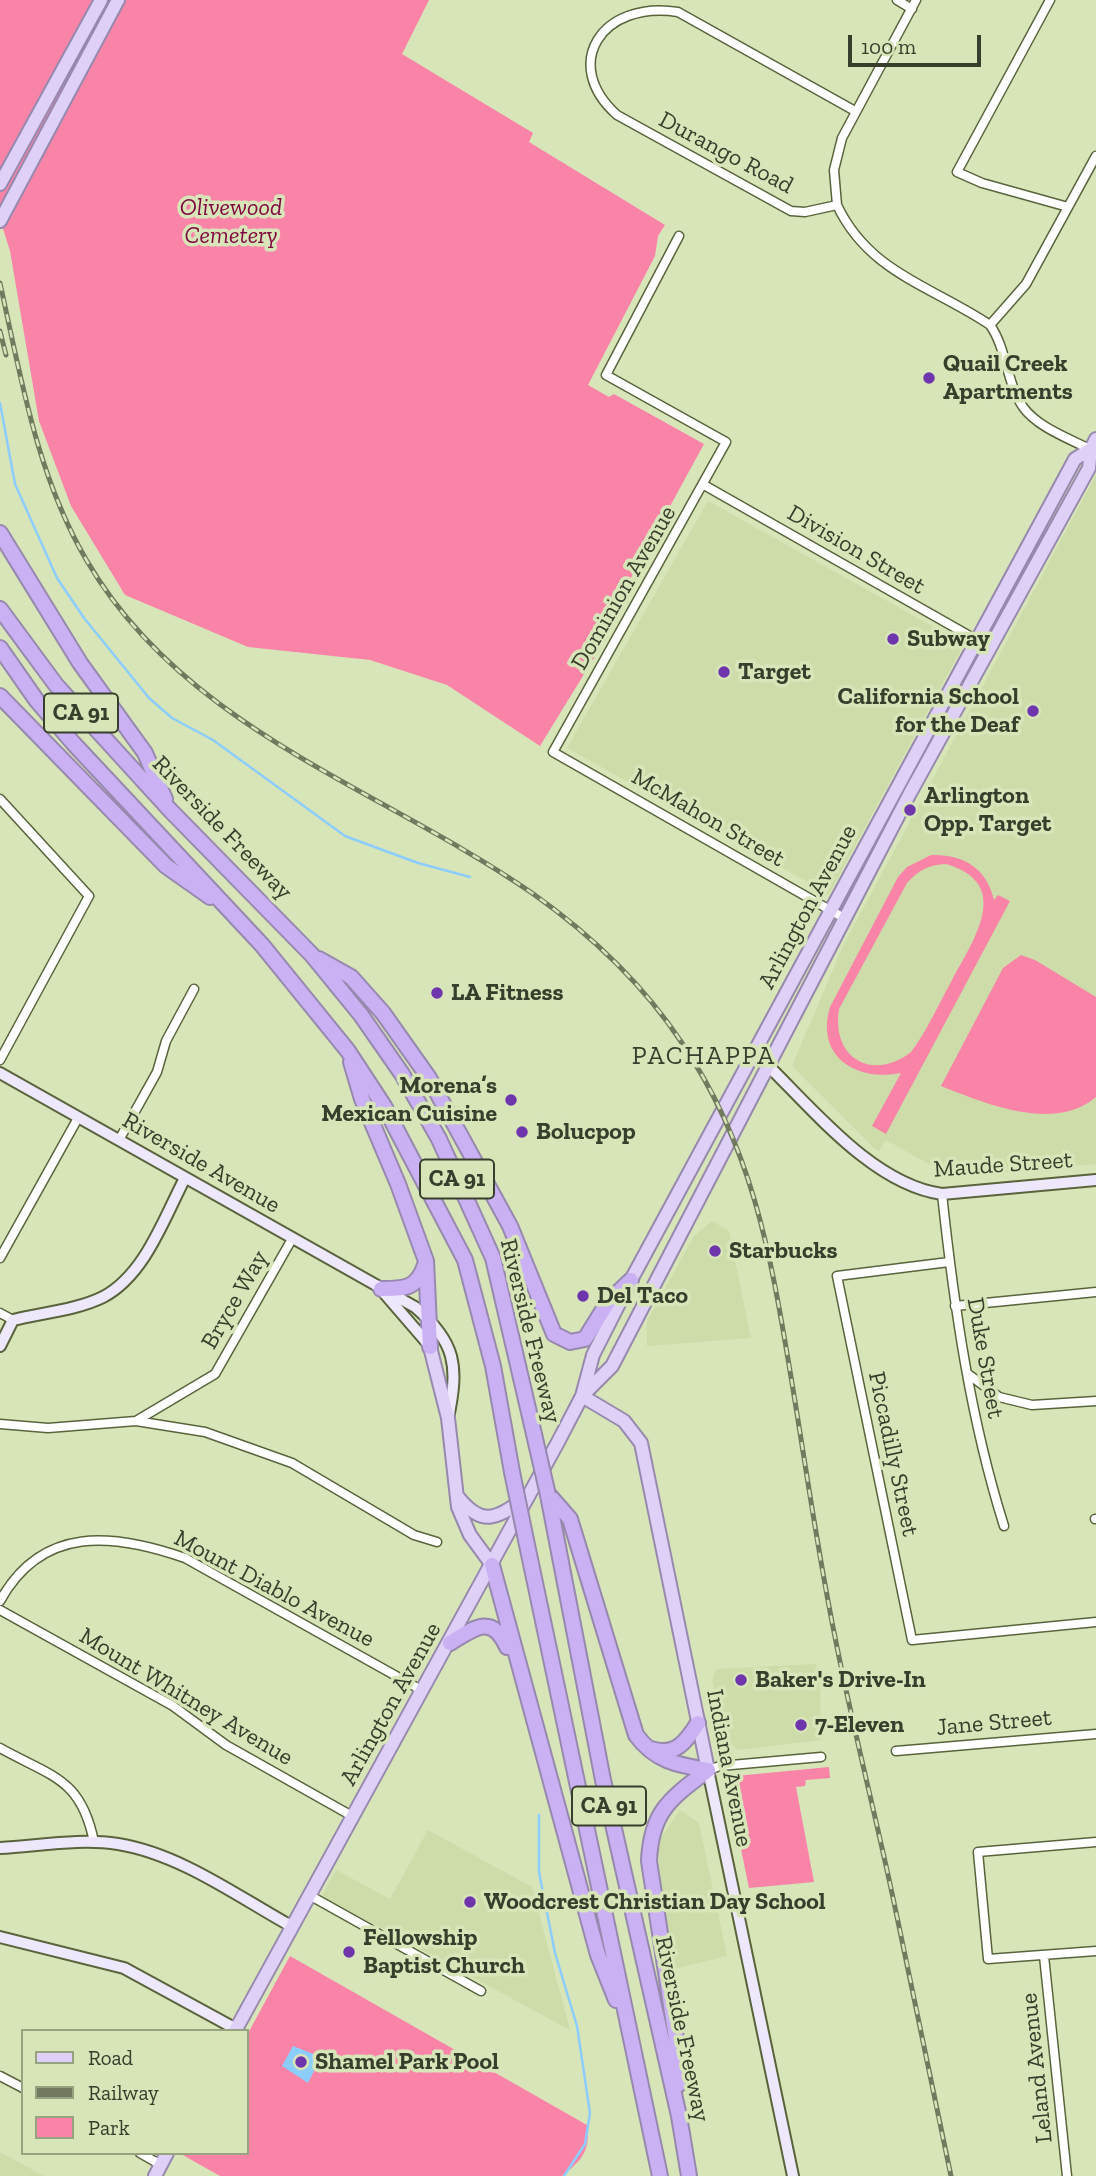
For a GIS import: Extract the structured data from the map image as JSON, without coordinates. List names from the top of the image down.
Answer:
{
  "streets": {
    "highway": ["CA 91", "Riverside Freeway"],
    "main road": ["Arlington Avenue", "Riverside Avenue", "Indiana Avenue"],
    "street": [
      "Durango Road",
      "Division Street",
      "Dominion Avenue",
      "McMahon Street",
      "Maude Street",
      "Bryce Way",
      "Duke Street",
      "Piccadilly Street",
      "Mount Diablo Avenue",
      "Mount Whitney Avenue",
      "Jane Street",
      "Leland Avenue"
    ]
  },
  "crossings": [
    ["Division Street", "Dominion Avenue"],
    ["Division Street", "Arlington Avenue"],
    ["Dominion Avenue", "McMahon Street"],
    ["McMahon Street", "Arlington Avenue"],
    ["Arlington Avenue", "Riverside Avenue"],
    ["Arlington Avenue", "Maude Street"],
    ["Arlington Avenue", "Mount Diablo Avenue"],
    ["Arlington Avenue", "Mount Whitney Avenue"],
    ["Arlington Avenue", "Indiana Avenue"],
    ["Riverside Avenue", "Bryce Way"],
    ["Maude Street", "Duke Street"],
    ["Duke Street", "Piccadilly Street"]
  ],
  "districts": ["PACHAPPA"],
  "parks": ["Olivewood Cemetery"],
  "places": [
    "Quail Creek Apartments",
    "Subway",
    "Target",
    "California School for the Deaf",
    "Arlington Opp. Target",
    "LA Fitness",
    "Morena’s Mexican Cuisine",
    "Bolucpop",
    "Starbucks",
    "Del Taco",
    "Baker's Drive-In",
    "7-Eleven",
    "Woodcrest Christian Day School",
    "Fellowship Baptist Church",
    "Shamel Park Pool"
  ],
  "legend": ["Road", "Railway", "Park"],
  "scale_bar": "100 m"
}
